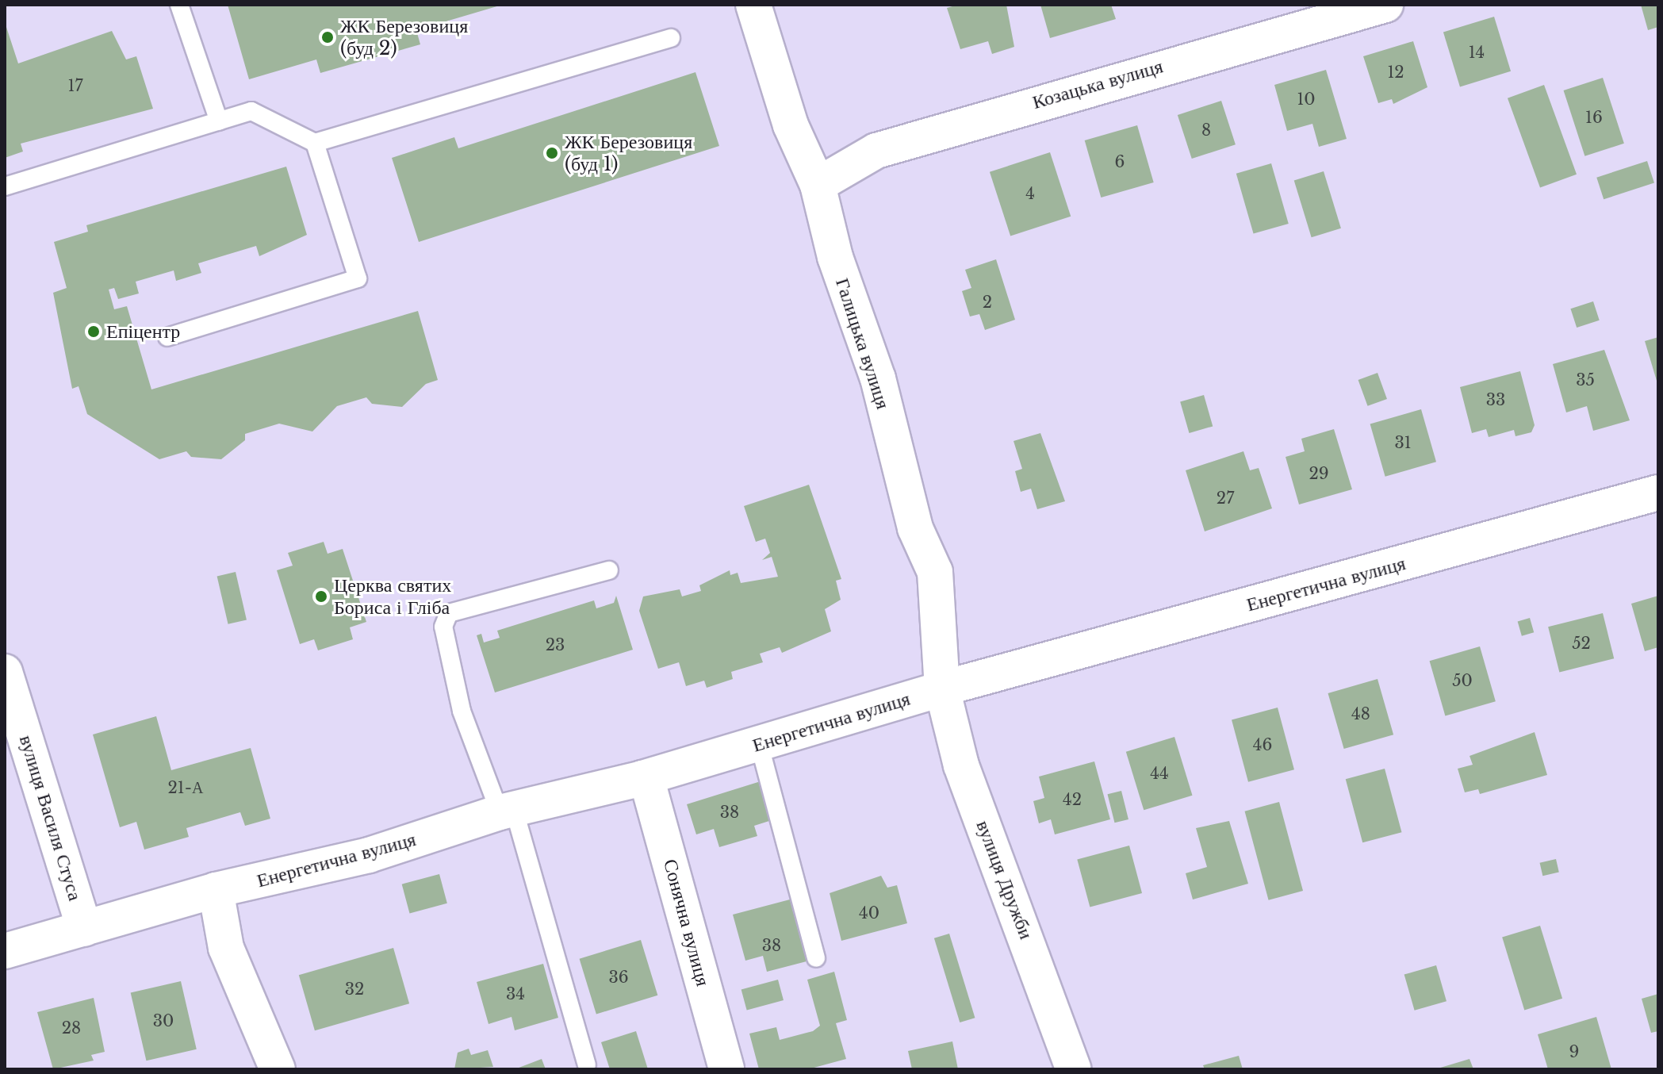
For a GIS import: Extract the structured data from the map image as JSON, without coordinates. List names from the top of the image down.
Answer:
{
  "streets": {
    "street": [
      "Козацька вулиця",
      "Галицька вулиця",
      "Енергетична вулиця",
      "вулиця Василя Стуса",
      "вулиця Дружби",
      "Сонячна вулиця"
    ]
  },
  "crossings": [
    ["Козацька вулиця", "Галицька вулиця"],
    ["Галицька вулиця", "Енергетична вулиця"],
    ["Галицька вулиця", "вулиця Дружби"],
    ["Енергетична вулиця", "вулиця Василя Стуса"],
    ["Енергетична вулиця", "вулиця Дружби"],
    ["Енергетична вулиця", "Сонячна вулиця"]
  ],
  "places": [
    "ЖК Березовиця (буд 2)",
    "ЖК Березовиця (буд 1)",
    "Епіцентр",
    "Церква святих Бориса і Гліба"
  ],
  "house_numbers": [
    "14",
    "12",
    "17",
    "10",
    "16",
    "8",
    "6",
    "4",
    "2",
    "35",
    "33",
    "31",
    "29",
    "27",
    "52",
    "23",
    "50",
    "48",
    "46",
    "44",
    "21-А",
    "42",
    "38",
    "40",
    "38",
    "36",
    "32",
    "34",
    "30",
    "28",
    "9"
  ]
}
